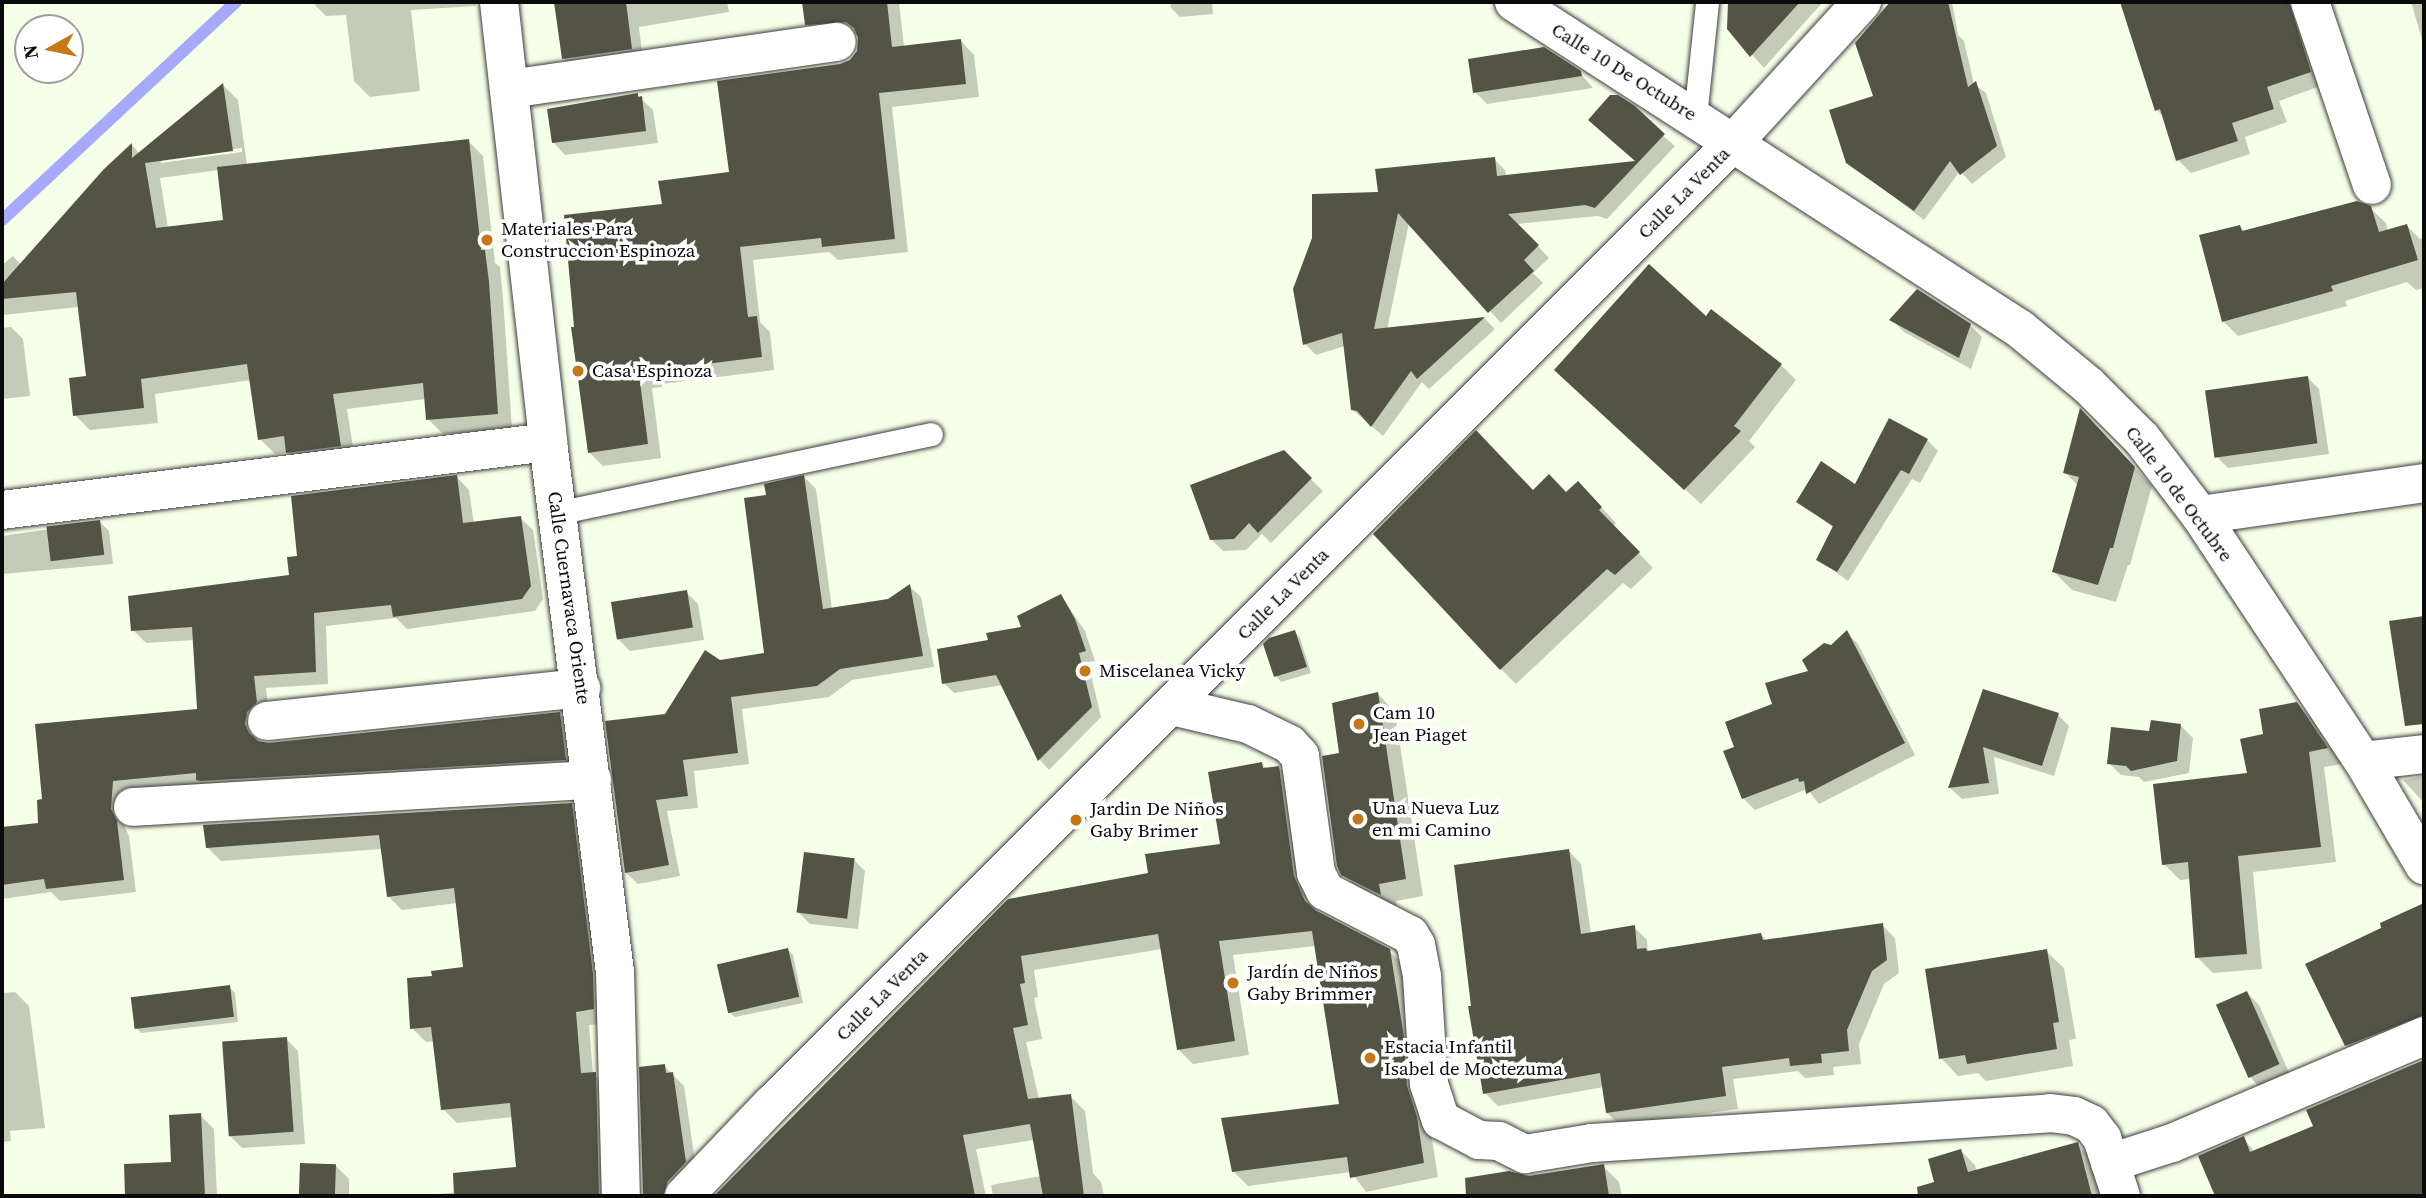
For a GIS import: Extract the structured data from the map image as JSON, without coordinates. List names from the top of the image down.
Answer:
{
  "streets": {
    "street": [
      "Calle 10 De Octubre",
      "Calle La Venta",
      "Calle 10 de Octubre",
      "Calle Cuernavaca Oriente"
    ]
  },
  "crossings": [
    ["Calle 10 De Octubre", "Calle La Venta"],
    ["Calle 10 De Octubre", "Calle 10 de Octubre"],
    ["Calle La Venta", "Calle 10 de Octubre"]
  ],
  "places": [
    "Materiales Para Construccion Espinoza",
    "Casa Espinoza",
    "Miscelanea Vicky",
    "Cam 10 Jean Piaget",
    "Una Nueva Luz en mi Camino",
    "Jardin De Niños Gaby Brimer",
    "Jardín de Niños Gaby Brimmer",
    "Estacia Infantil Isabel de Moctezuma"
  ],
  "north": "left"
}
